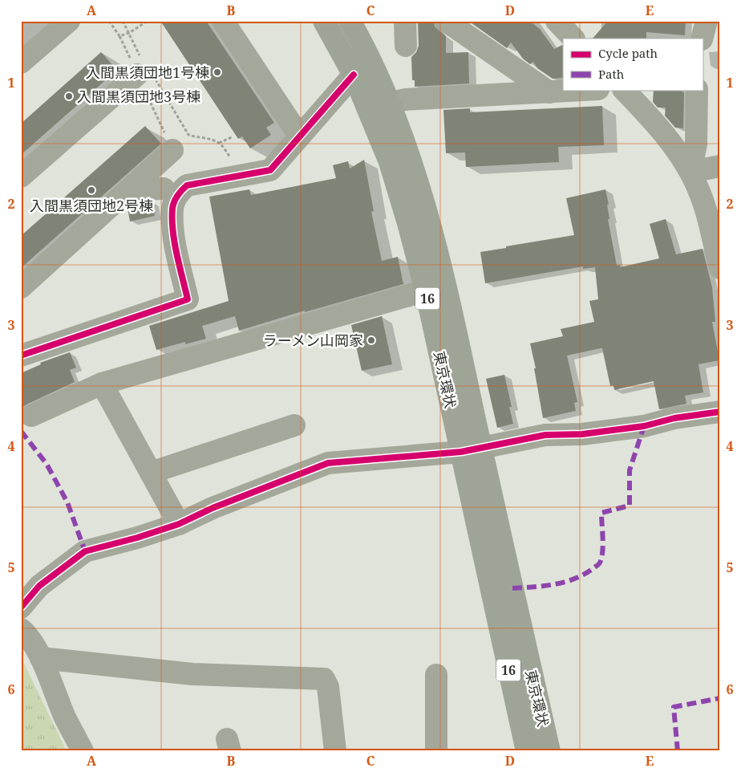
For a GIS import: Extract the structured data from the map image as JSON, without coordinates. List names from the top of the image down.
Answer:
{
  "streets": {
    "highway": ["16", "東京環状"]
  },
  "places": [
    "入間黒須団地1号棟",
    "入間黒須団地3号棟",
    "入間黒須団地2号棟",
    "ラーメン山岡家"
  ],
  "legend": ["Cycle path", "Path"],
  "grid": {
    "columns": [
      "A",
      "B",
      "C",
      "D",
      "E"
    ],
    "rows": [
      "1",
      "2",
      "3",
      "4",
      "5",
      "6"
    ]
  }
}
